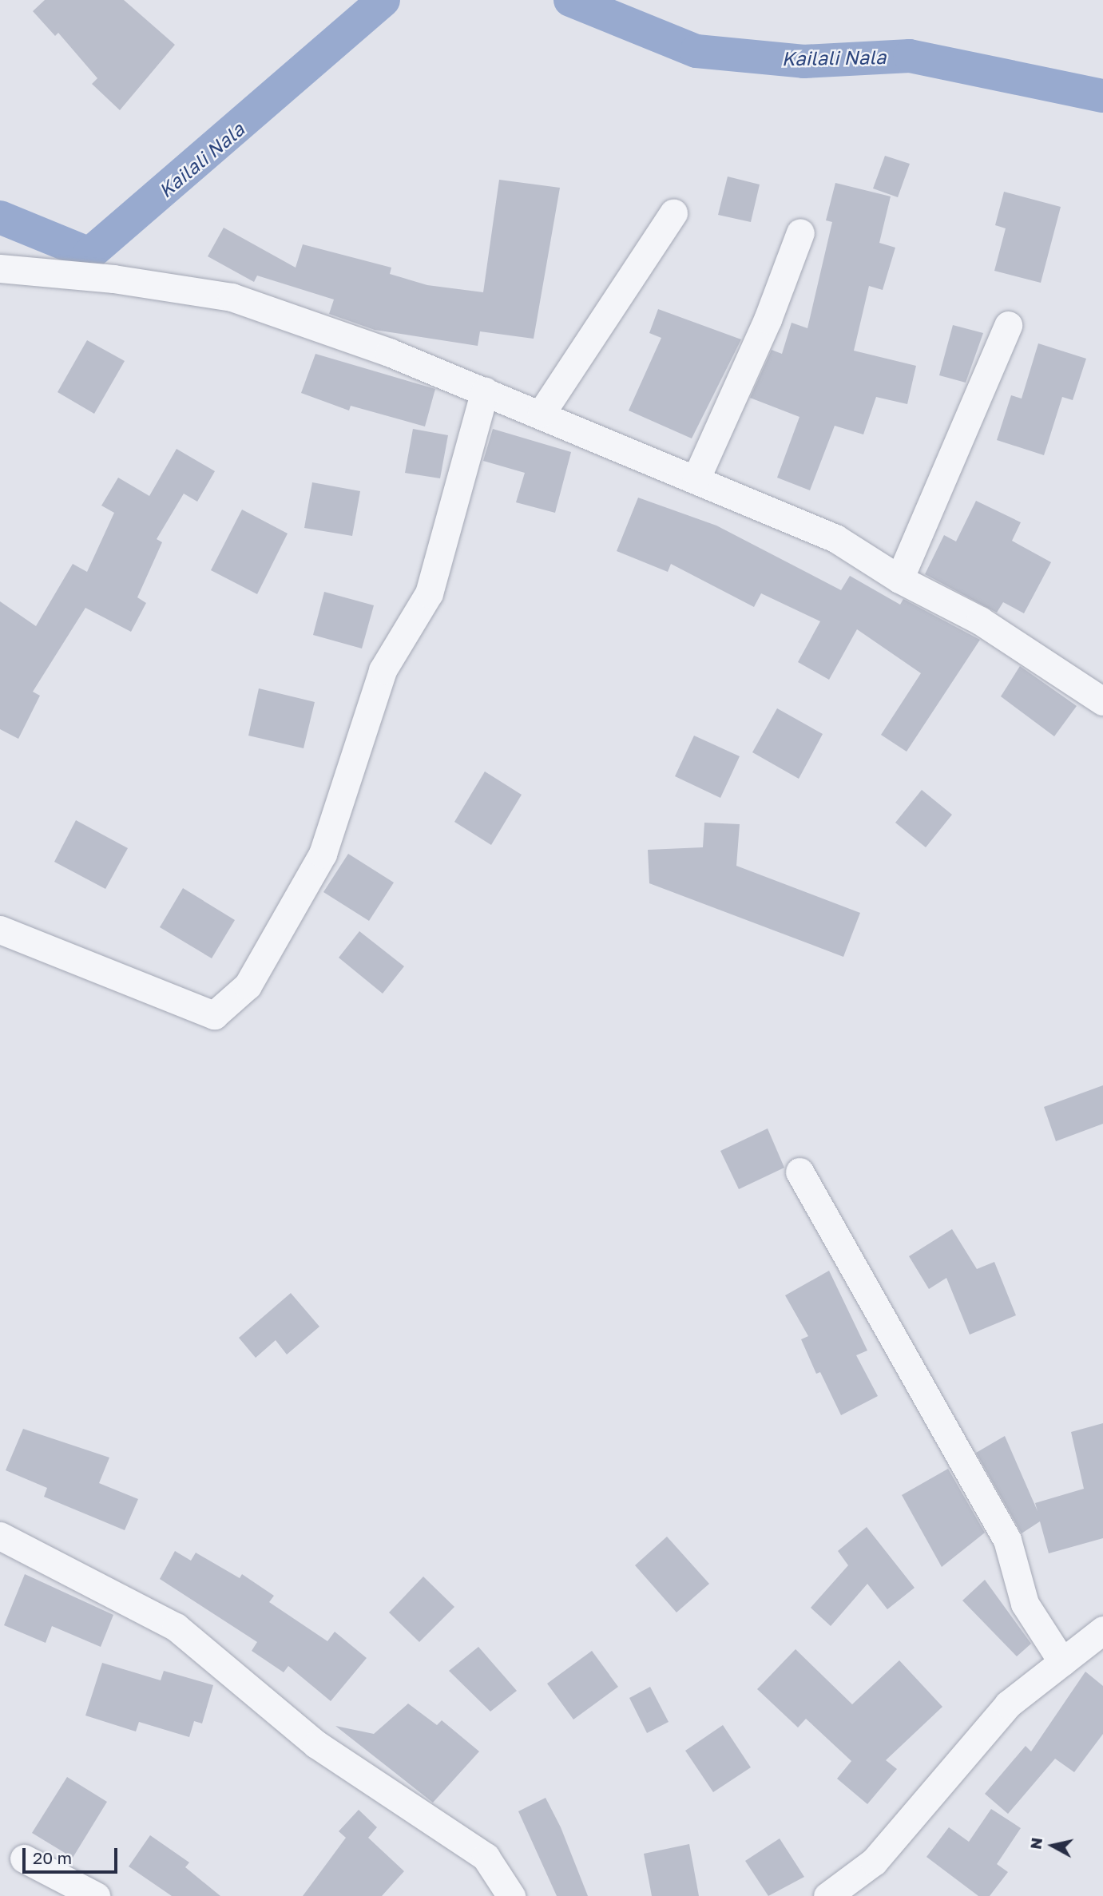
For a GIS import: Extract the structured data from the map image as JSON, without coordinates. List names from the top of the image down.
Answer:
{
  "water": ["Kailali Nala"],
  "scale_bar": "20 m",
  "north": "left"
}
